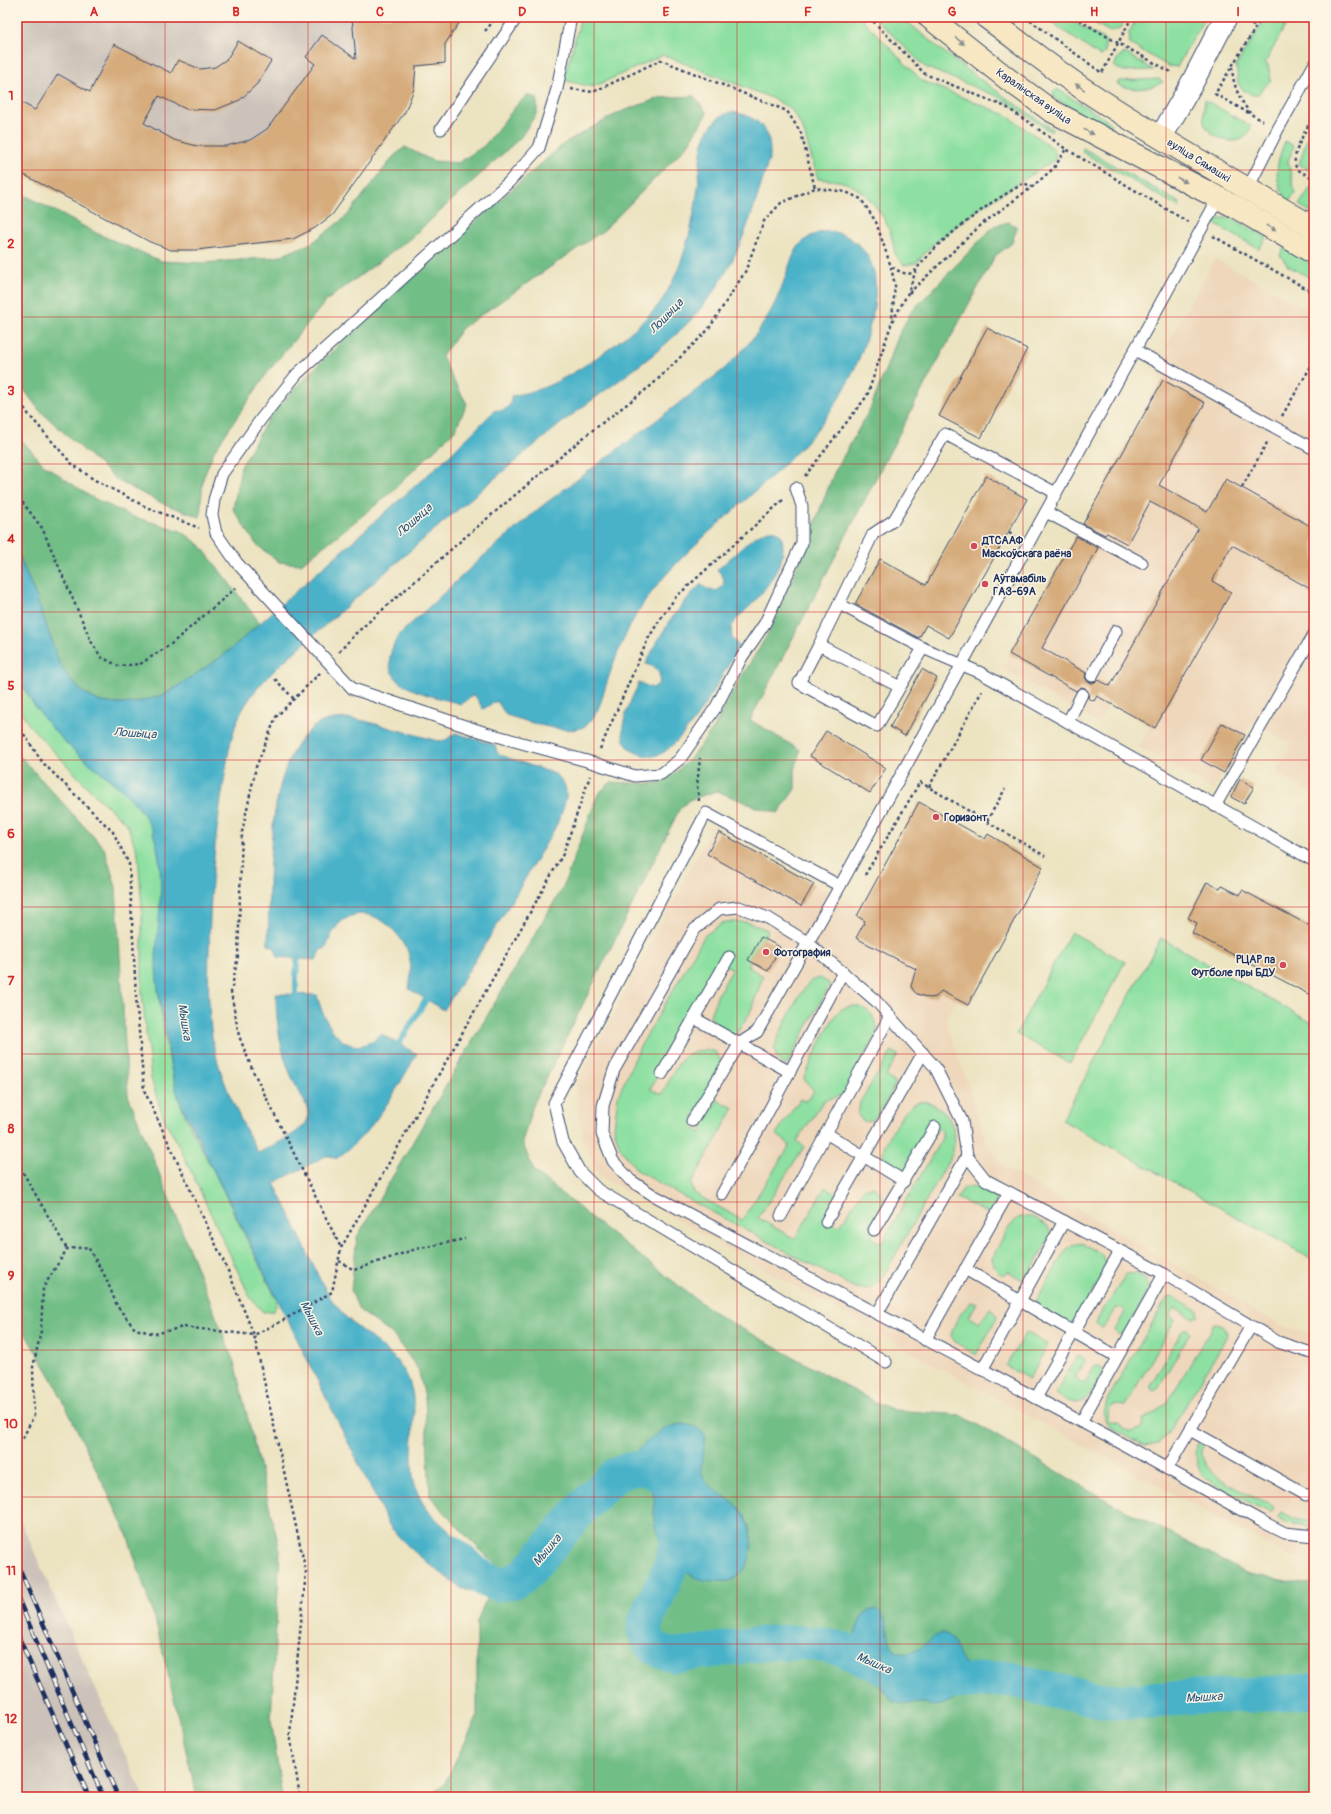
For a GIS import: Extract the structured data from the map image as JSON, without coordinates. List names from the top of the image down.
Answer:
{
  "streets": {
    "main road": ["Каралінская вуліца", "вуліца Сямашкі"]
  },
  "crossings": [
    ["Каралінская вуліца", "вуліца Сямашкі"]
  ],
  "water": ["Лошыца", "Мышка"],
  "places": [
    "ДТСААФ Маскоўскага раёна",
    "Аўтамабіль ГАЗ-69А",
    "Горизонт",
    "Фотография",
    "РЦАР па Футболе пры БДУ"
  ],
  "grid": {
    "columns": [
      "A",
      "B",
      "C",
      "D",
      "E",
      "F",
      "G",
      "H",
      "I"
    ],
    "rows": [
      "1",
      "2",
      "3",
      "4",
      "5",
      "6",
      "7",
      "8",
      "9",
      "10",
      "11",
      "12"
    ]
  }
}
